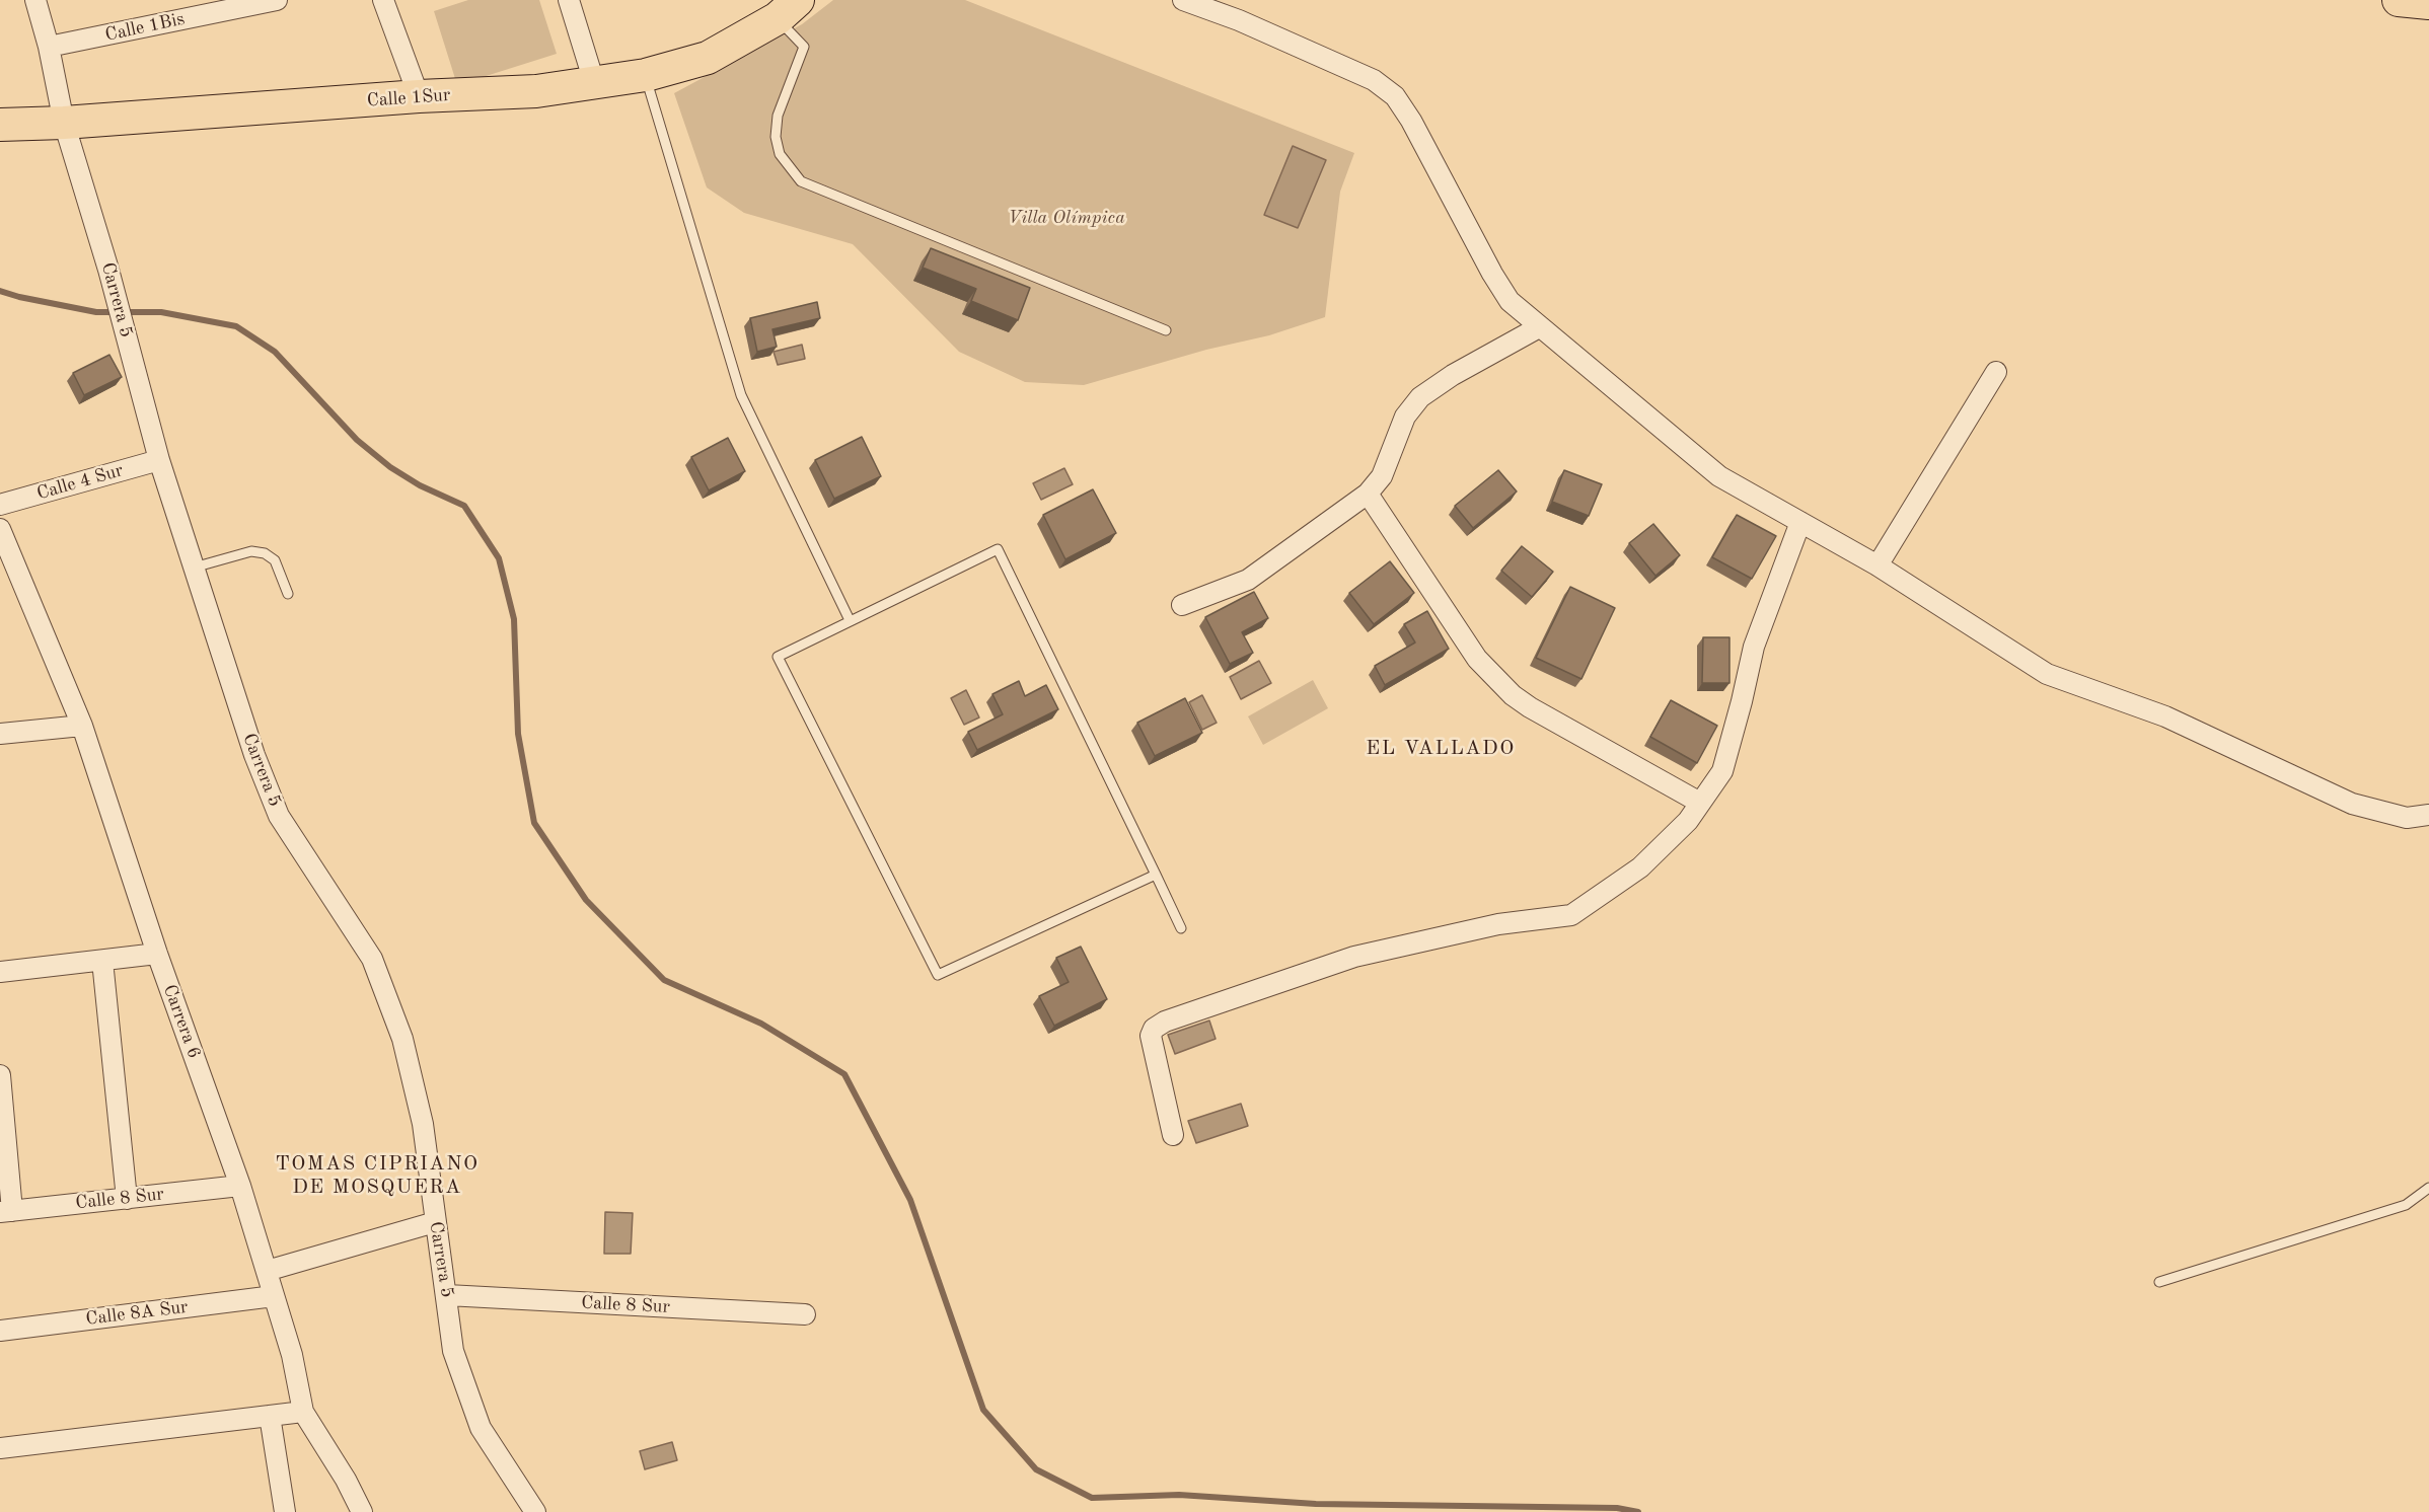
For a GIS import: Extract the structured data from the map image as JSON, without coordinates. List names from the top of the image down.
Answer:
{
  "streets": {
    "highway": ["Calle 1Sur"],
    "street": [
      "Calle 1Bis",
      "Carrera 5",
      "Calle 4 Sur",
      "Carrera 6",
      "Calle 8 Sur",
      "Calle 8A Sur"
    ]
  },
  "crossings": [
    ["Calle 1Bis", "Carrera 5"],
    ["Calle 1Sur", "Carrera 5"],
    ["Carrera 5", "Calle 4 Sur"],
    ["Carrera 5", "Calle 8 Sur"],
    ["Carrera 6", "Calle 8 Sur"],
    ["Carrera 6", "Calle 8A Sur"]
  ],
  "districts": ["EL VALLADO", "TOMAS CIPRIANO DE MOSQUERA"],
  "parks": ["Villa Olímpica"]
}
